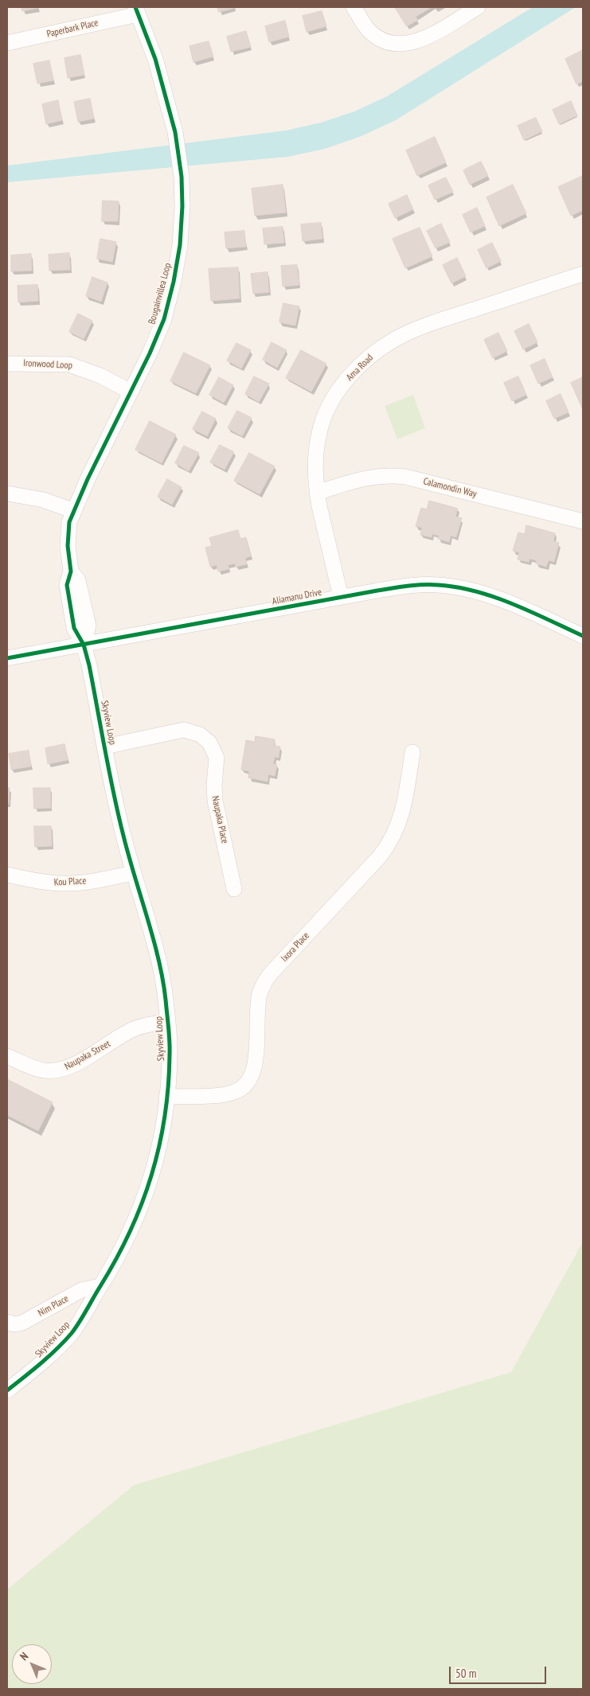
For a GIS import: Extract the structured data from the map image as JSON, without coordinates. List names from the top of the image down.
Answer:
{
  "streets": {
    "street": [
      "Paperbark Place",
      "Bougainvillea Loop",
      "Ironwood Loop",
      "Ama Road",
      "Calamondin Way",
      "Aliamanu Drive",
      "Skyview Loop",
      "Naupaka Place",
      "Kou Place",
      "Ixora Place",
      "Naupaka Street",
      "Nim Place"
    ]
  },
  "crossings": [
    ["Paperbark Place", "Bougainvillea Loop"],
    ["Bougainvillea Loop", "Ironwood Loop"],
    ["Bougainvillea Loop", "Skyview Loop"],
    ["Ama Road", "Calamondin Way"],
    ["Ama Road", "Aliamanu Drive"],
    ["Aliamanu Drive", "Skyview Loop"],
    ["Skyview Loop", "Naupaka Place"],
    ["Skyview Loop", "Kou Place"],
    ["Skyview Loop", "Ixora Place"],
    ["Skyview Loop", "Naupaka Street"],
    ["Skyview Loop", "Nim Place"]
  ],
  "scale_bar": "50 m",
  "north": "top left"
}
